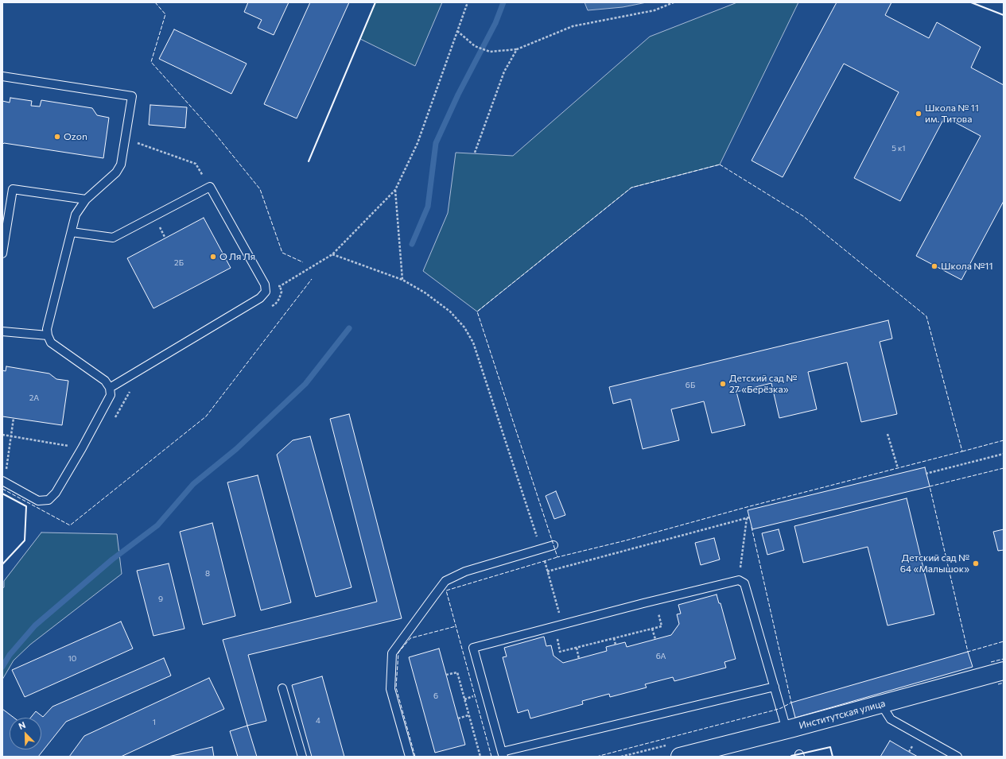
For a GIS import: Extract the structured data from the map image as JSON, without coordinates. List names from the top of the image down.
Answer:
{
  "streets": {
    "street": ["Институтская улица"]
  },
  "places": [
    "Школа № 11 им. Титова",
    "Ozon",
    "О Ля Ля",
    "Школа №11",
    "Детский сад № 27 «Берёзка»",
    "Детский сад № 64 «Малышок»"
  ],
  "house_numbers": [
    "5 к1",
    "2Б",
    "6Б",
    "2А",
    "8",
    "9",
    "6А",
    "10",
    "6",
    "4",
    "1"
  ],
  "north": "top left"
}
